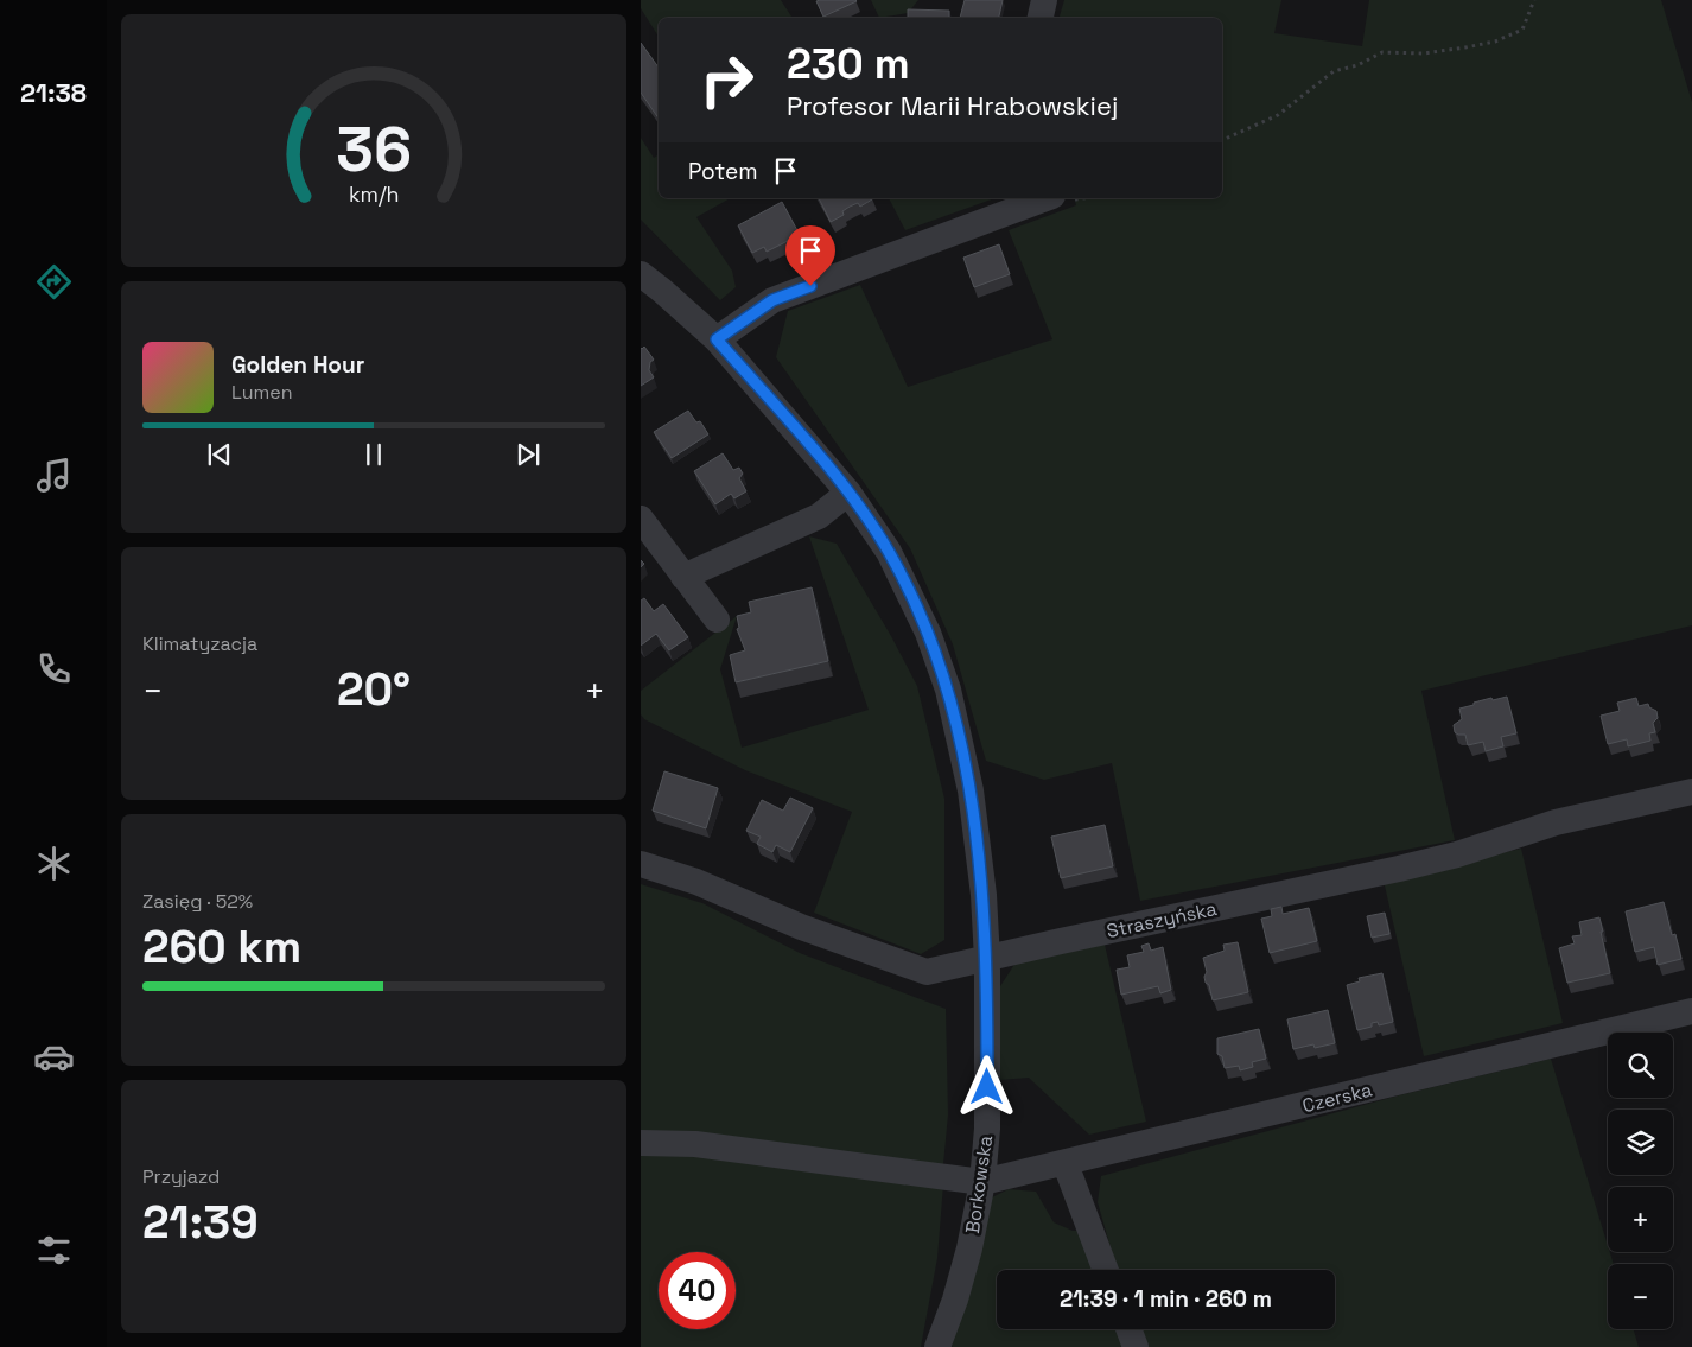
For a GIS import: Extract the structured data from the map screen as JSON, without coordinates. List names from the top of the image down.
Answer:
{
  "streets": {
    "street": ["Straszyńska", "Czerska", "Borkowska"]
  },
  "crossings": [
    ["Straszyńska", "Borkowska"],
    ["Czerska", "Borkowska"]
  ],
  "page": {
    "tabs": "21:38",
    "turn": ["230 m", "Profesor Marii Hrabowskiej"],
    "then": "Potem",
    "song": ["Golden Hour", "Lumen"],
    "tile": [
      "Klimatyzacja",
      ["Zasięg · 52%", "260 km"],
      ["Przyjazd", "21:39"]
    ],
    "heat": ["−", "20°", "+"],
    "map_buttons": ["+", "−"],
    "limit": "40",
    "trip": "21:39 · 1 min · 260 m",
    "gauge": ["36", "km/h"]
  }
}
